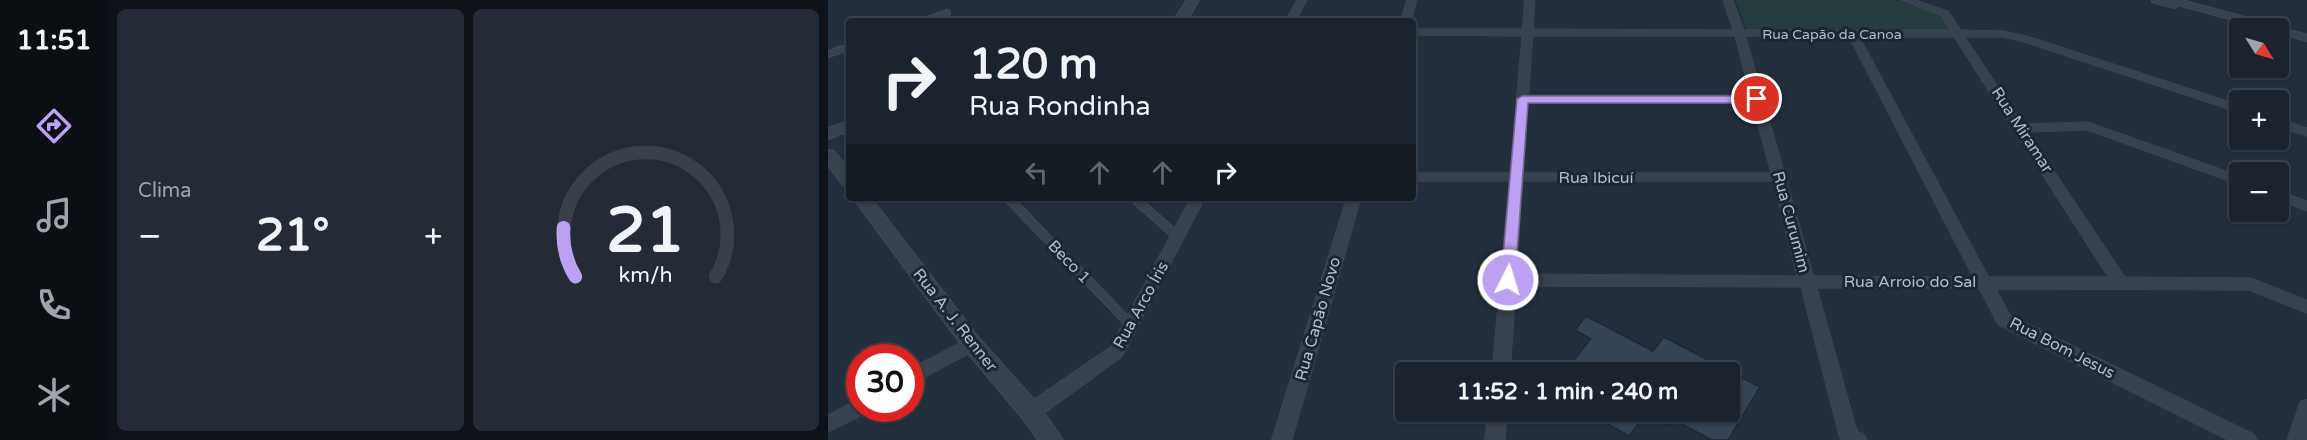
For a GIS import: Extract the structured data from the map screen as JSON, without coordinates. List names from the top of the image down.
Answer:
{
  "streets": {
    "street": [
      "Rua Capão da Canoa",
      "Rua Miramar",
      "Rua Ibicuí",
      "Rua Curumim",
      "Rua Arroio do Sal",
      "Rua Arco Íris",
      "Rua Capão Novo",
      "Rua A. J. Renner",
      "Rua Bom Jesus"
    ],
    "lane": ["Beco 1"]
  },
  "crossings": [
    ["Rua Capão da Canoa", "Rua Miramar"],
    ["Rua Capão da Canoa", "Rua Curumim"],
    ["Rua Capão da Canoa", "Rua Bom Jesus"],
    ["Rua Miramar", "Rua Arroio do Sal"],
    ["Rua Ibicuí", "Rua Curumim"],
    ["Rua Curumim", "Rua Arroio do Sal"],
    ["Beco 1", "Rua Arco Íris"],
    ["Rua Arroio do Sal", "Rua Bom Jesus"],
    ["Rua Arco Íris", "Rua A. J. Renner"]
  ],
  "north": "bottom right",
  "page": {
    "tabs": "11:51",
    "tile": "Clima",
    "map_buttons": ["+", "−"],
    "turn": ["120 m", "Rua Rondinha"],
    "heat": ["−", "21°", "+"],
    "limit": "30",
    "trip": "11:52 · 1 min · 240 m",
    "gauge": ["21", "km/h"]
  }
}
